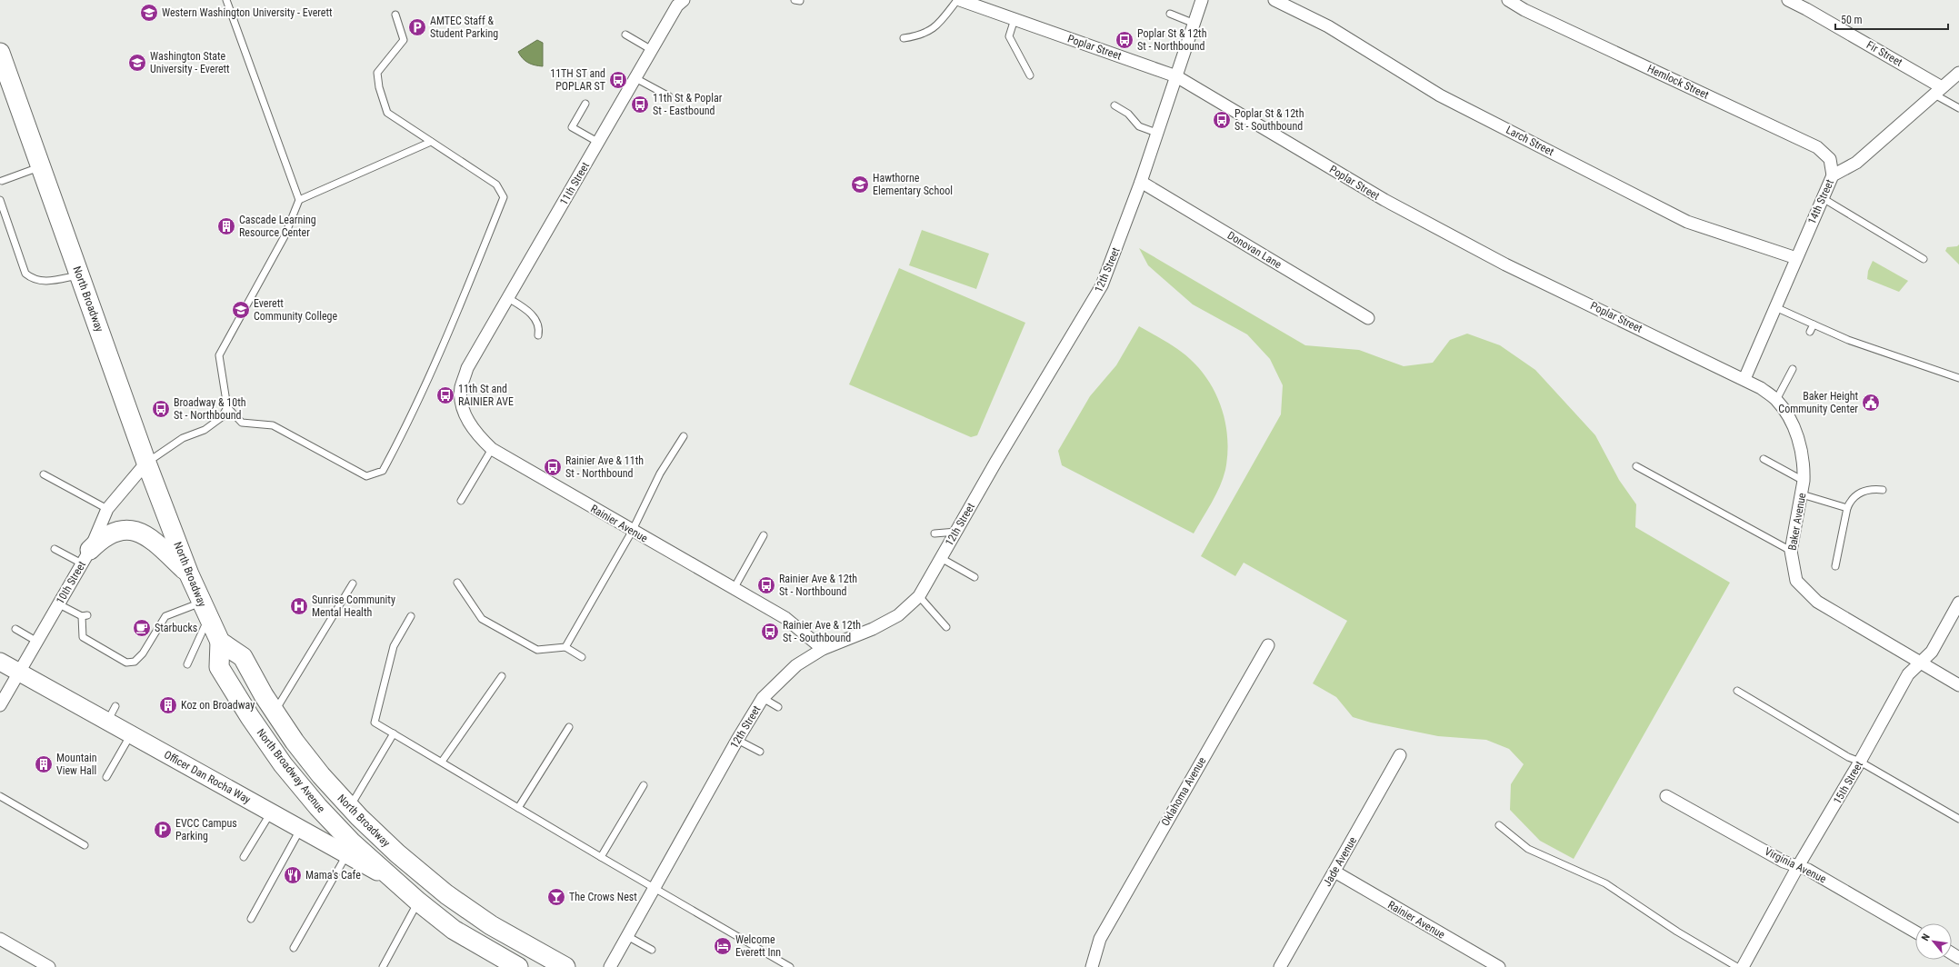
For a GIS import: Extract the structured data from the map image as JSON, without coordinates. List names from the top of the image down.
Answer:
{
  "streets": {
    "main road": ["North Broadway", "North Broadway Avenue"],
    "street": [
      "Poplar Street",
      "Fir Street",
      "Hemlock Street",
      "Larch Street",
      "11th Street",
      "14th Street",
      "Donovan Lane",
      "12th Street",
      "Baker Avenue",
      "Rainier Avenue",
      "10th Street",
      "Officer Dan Rocha Way",
      "15th Street",
      "Oklahoma Avenue",
      "Jade Avenue",
      "Virginia Avenue"
    ]
  },
  "crossings": [
    ["Poplar Street", "14th Street"],
    ["Poplar Street", "12th Street"],
    ["Poplar Street", "Baker Avenue"],
    ["Fir Street", "14th Street"],
    ["Hemlock Street", "14th Street"],
    ["Larch Street", "14th Street"],
    ["11th Street", "Rainier Avenue"],
    ["14th Street", "Baker Avenue"],
    ["Donovan Lane", "12th Street"],
    ["12th Street", "Rainier Avenue"],
    ["North Broadway", "10th Street"],
    ["North Broadway", "North Broadway Avenue"],
    ["Baker Avenue", "15th Street"],
    ["Rainier Avenue", "Jade Avenue"],
    ["10th Street", "Officer Dan Rocha Way"],
    ["North Broadway Avenue", "Officer Dan Rocha Way"],
    ["15th Street", "Virginia Avenue"]
  ],
  "places": {
    "school or university": [
      "Western Washington University - Everett",
      "Washington State University - Everett",
      "Hawthorne Elementary School",
      "Everett Community College"
    ],
    "parking": ["AMTEC Staff & Student Parking", "EVCC Campus Parking"],
    "bus stop": [
      "Poplar St & 12th St - Northbound",
      "11TH ST and POPLAR ST",
      "11th St & Poplar St - Eastbound",
      "Poplar St & 12th St - Southbound",
      "11th St and RAINIER AVE",
      "Broadway & 10th St - Northbound",
      "Rainier Ave & 11th St - Northbound",
      "Rainier Ave & 12th St - Northbound",
      "Rainier Ave & 12th St - Southbound"
    ],
    "building": ["Cascade Learning Resource Center", "Koz on Broadway", "Mountain View Hall"],
    "public building": ["Baker Height Community Center"],
    "hospital": ["Sunrise Community Mental Health"],
    "cafe": ["Starbucks"],
    "restaurant": ["Mama's Cafe"],
    "bar": ["The Crows Nest"],
    "hotel": ["Welcome Everett Inn"]
  },
  "scale_bar": "50 m",
  "north": "top left"
}
